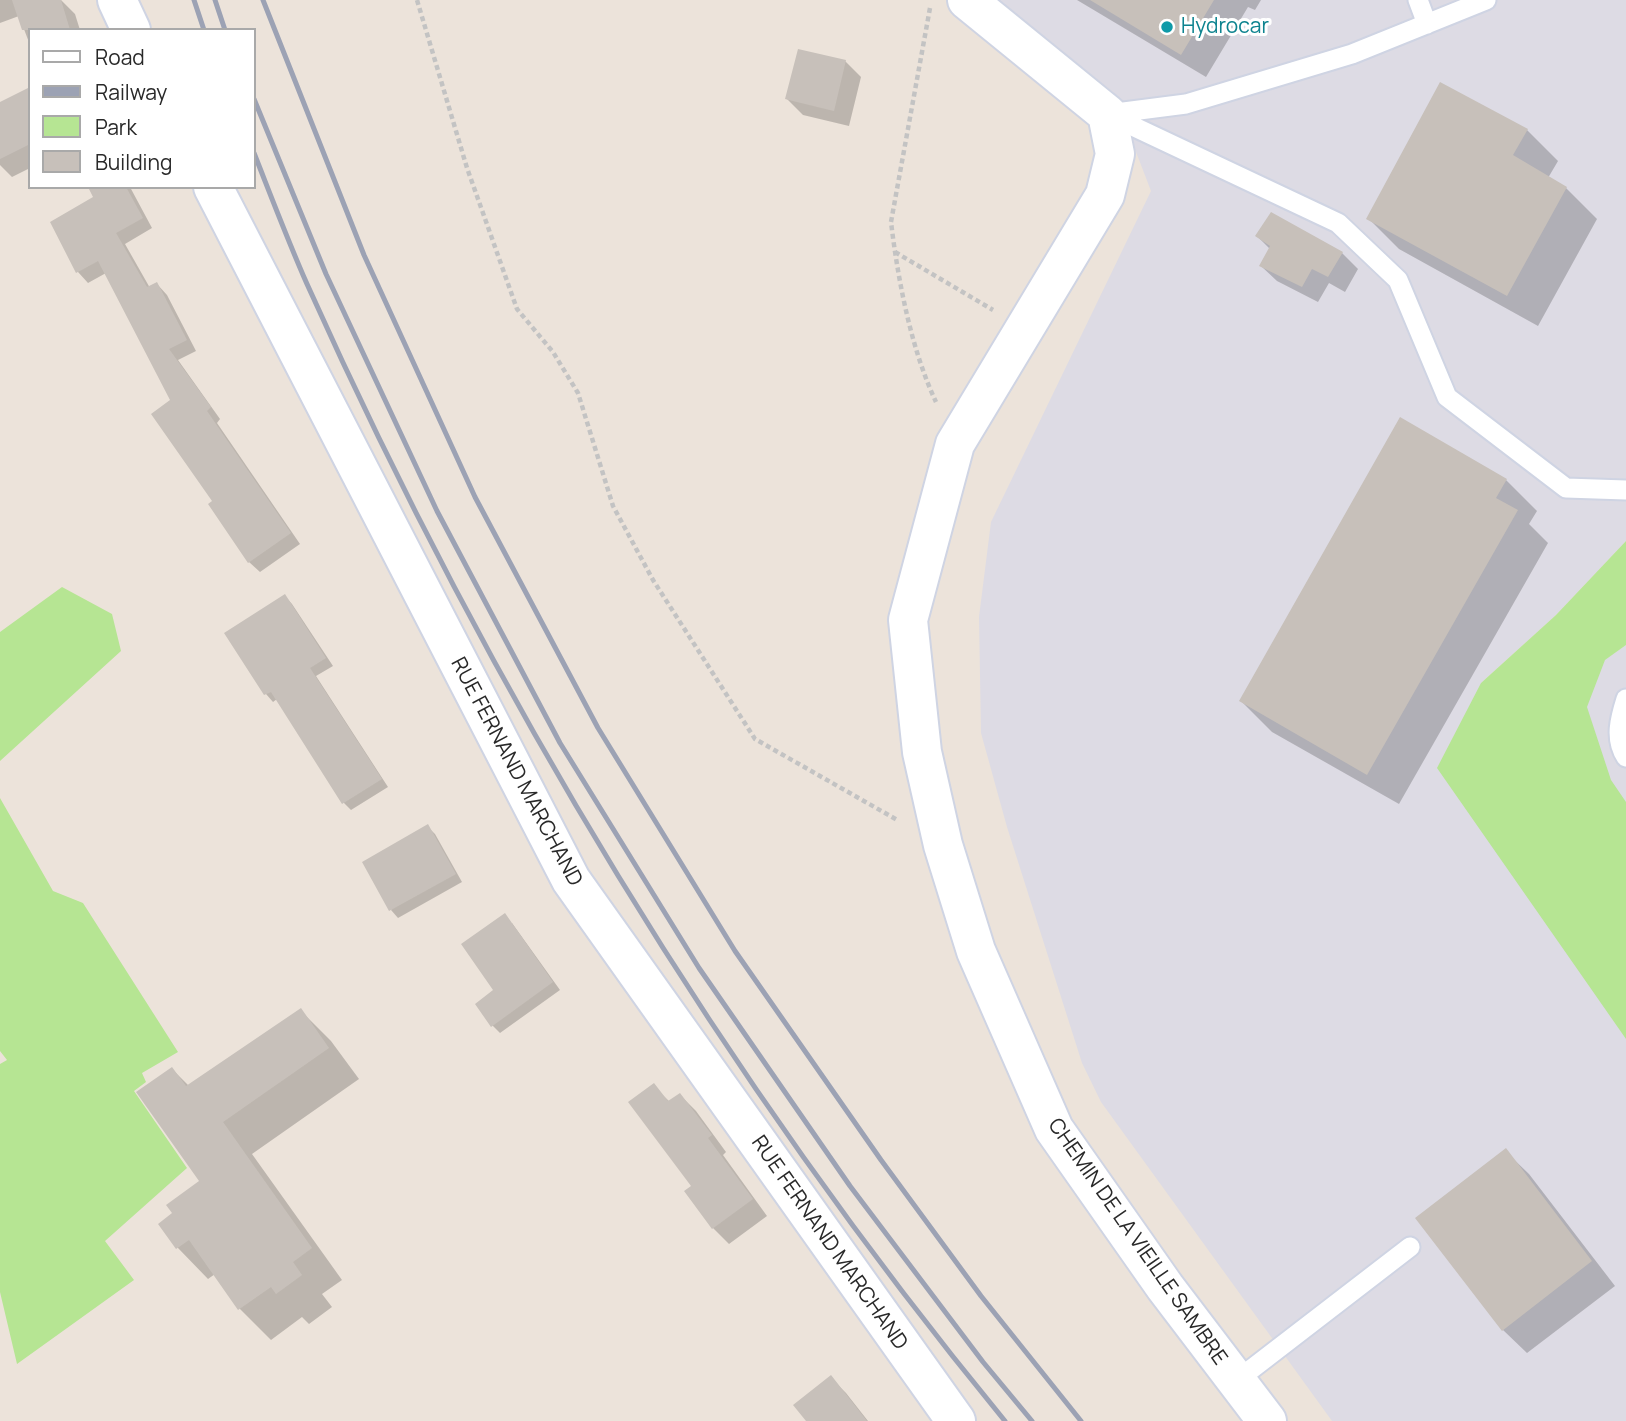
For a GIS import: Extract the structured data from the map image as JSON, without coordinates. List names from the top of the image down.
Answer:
{
  "streets": {
    "street": ["RUE FERNAND MARCHAND", "CHEMIN DE LA VIEILLE SAMBRE"]
  },
  "places": ["Hydrocar"],
  "legend": [
    "Road",
    "Railway",
    "Park",
    "Building"
  ]
}
